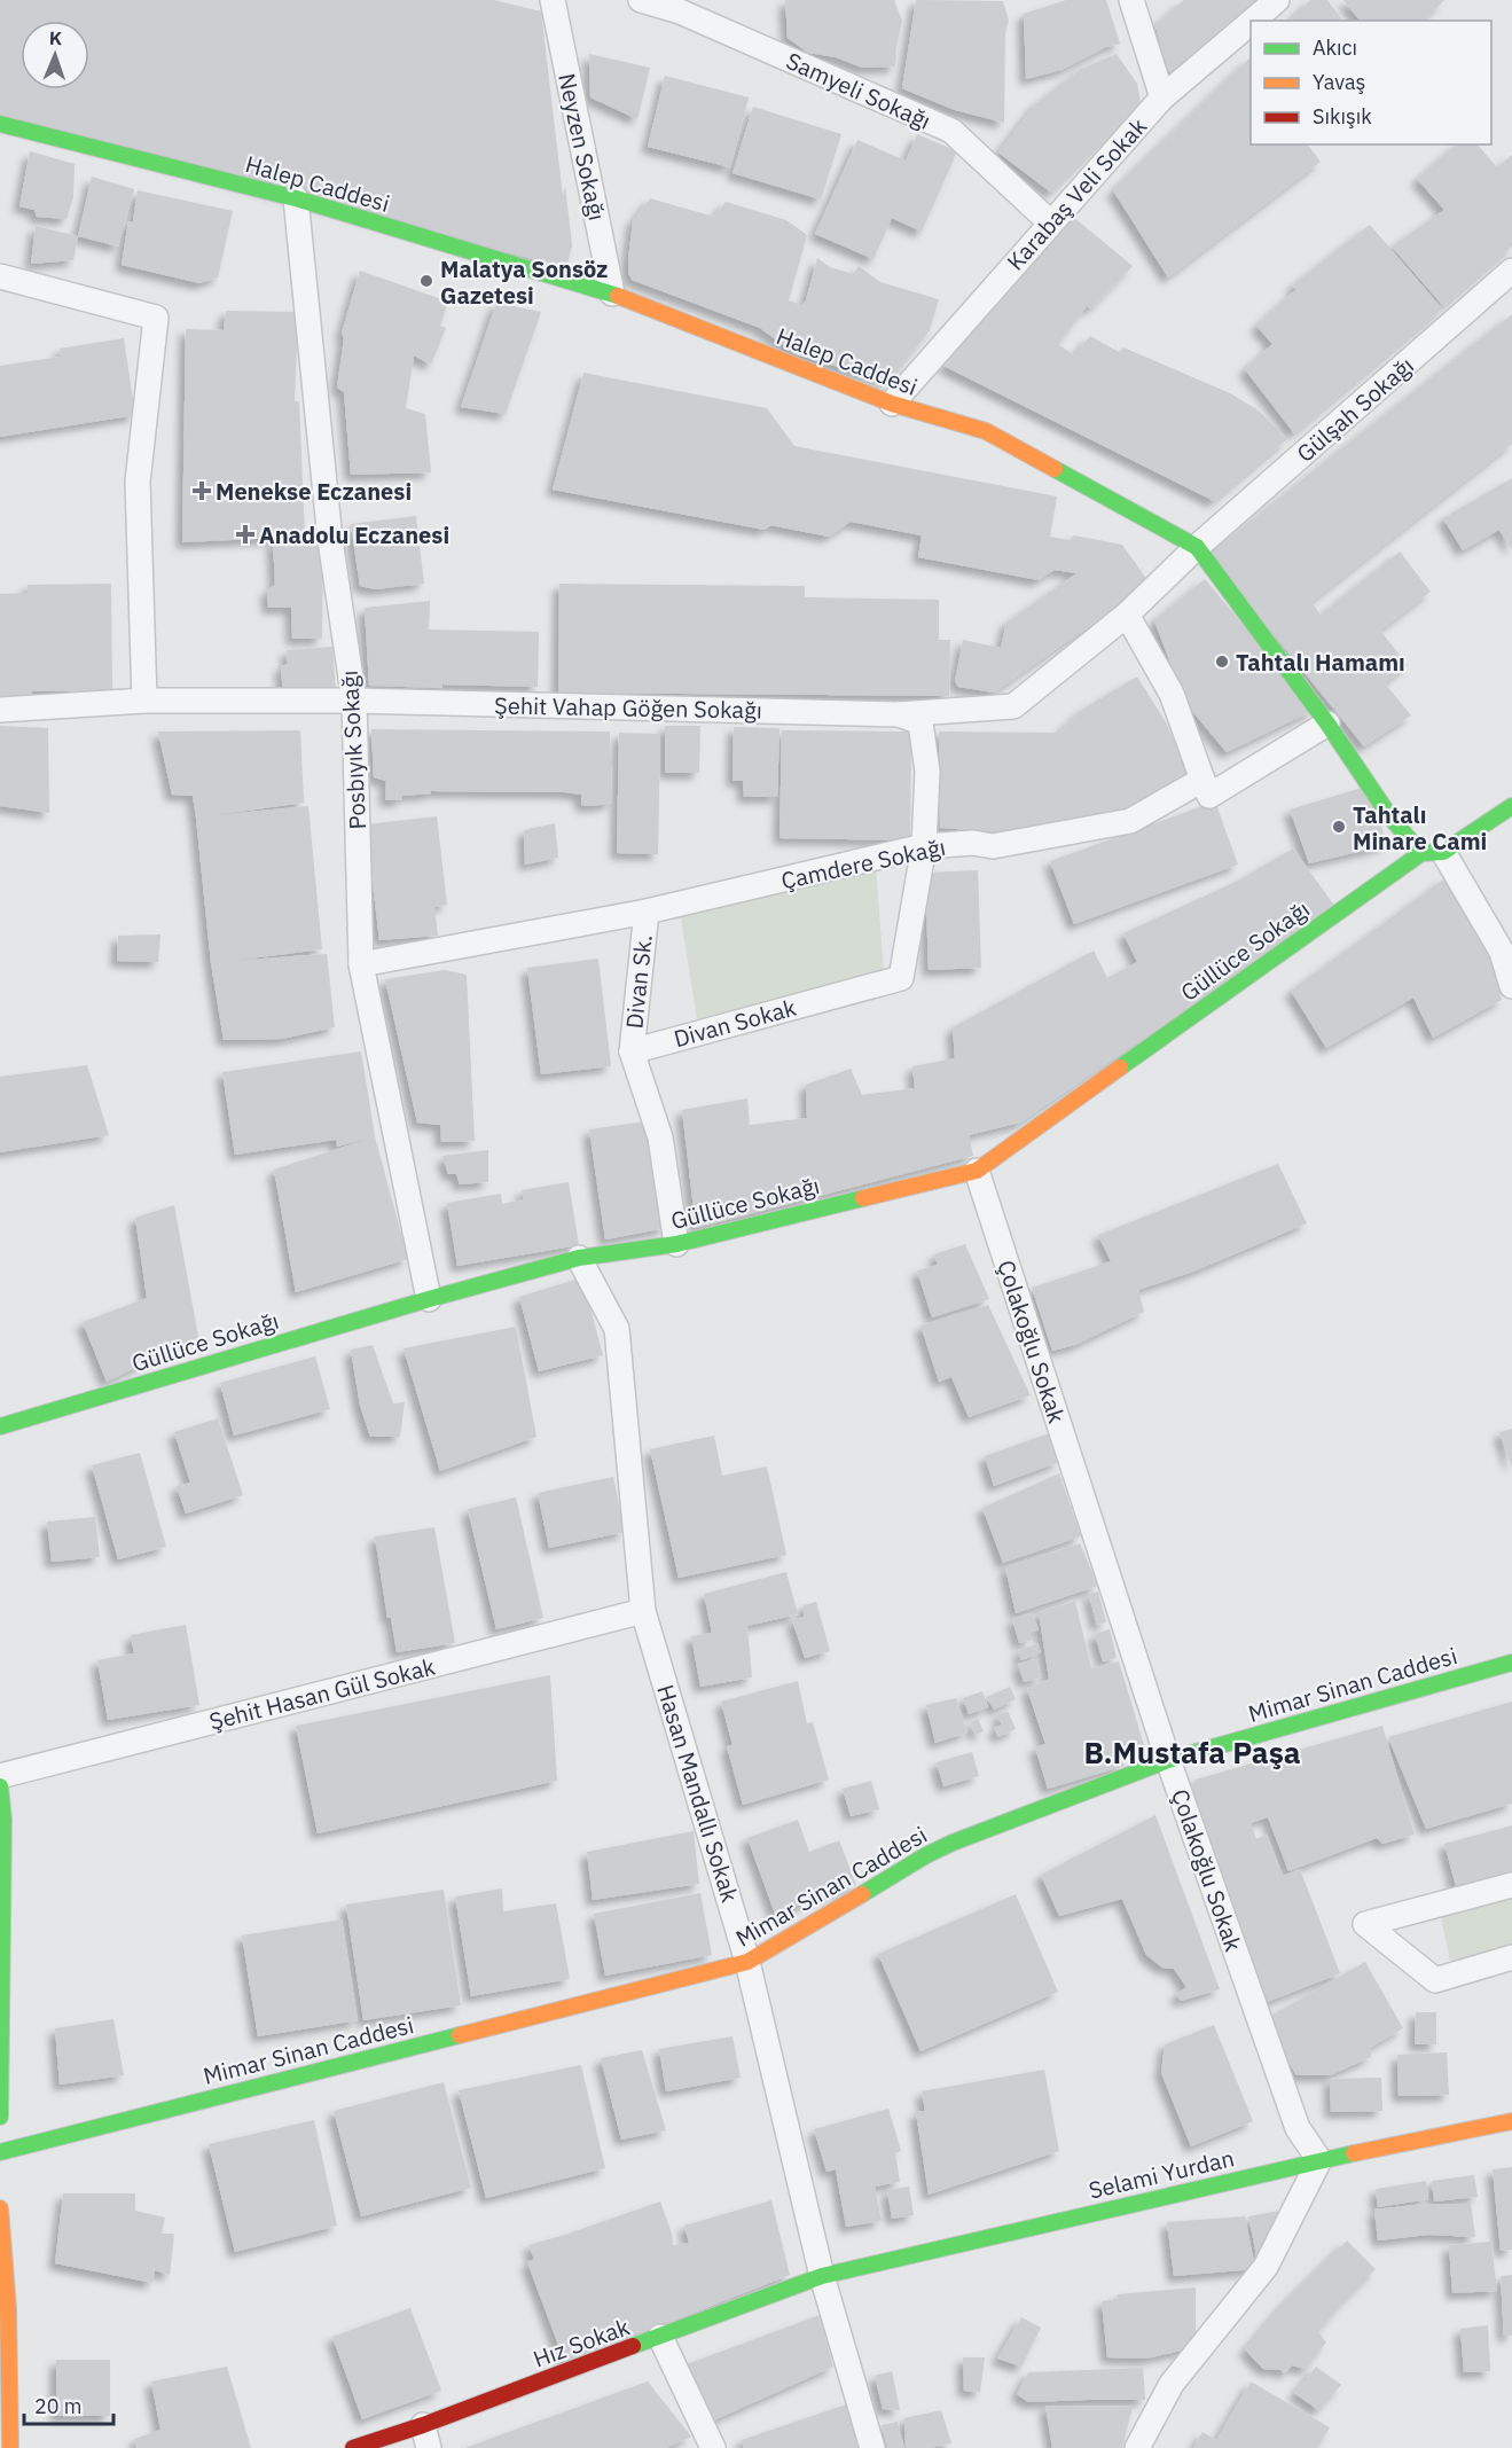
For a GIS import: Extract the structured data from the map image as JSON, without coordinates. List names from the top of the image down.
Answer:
{
  "streets": {
    "street": [
      "Samyeli Sokağı",
      "Neyzen Sokağı",
      "Halep Caddesi",
      "Karabaş Veli Sokak",
      "Gülşah Sokağı",
      "Şehit Vahap Göğen Sokağı",
      "Posbıyık Sokağı",
      "Çamdere Sokağı",
      "Güllüce Sokağı",
      "Divan Sk.",
      "Divan Sokak",
      "Çolakoğlu Sokak",
      "Mimar Sinan Caddesi",
      "Şehit Hasan Gül Sokak",
      "Hasan Mandallı Sokak",
      "Selami Yurdan",
      "Hız Sokak"
    ]
  },
  "crossings": [
    ["Samyeli Sokağı", "Karabaş Veli Sokak"],
    ["Neyzen Sokağı", "Halep Caddesi"],
    ["Halep Caddesi", "Karabaş Veli Sokak"],
    ["Halep Caddesi", "Gülşah Sokağı"],
    ["Halep Caddesi", "Şehit Vahap Göğen Sokağı"],
    ["Halep Caddesi", "Posbıyık Sokağı"],
    ["Halep Caddesi", "Güllüce Sokağı"],
    ["Gülşah Sokağı", "Şehit Vahap Göğen Sokağı"],
    ["Şehit Vahap Göğen Sokağı", "Posbıyık Sokağı"],
    ["Posbıyık Sokağı", "Çamdere Sokağı"],
    ["Posbıyık Sokağı", "Güllüce Sokağı"],
    ["Çamdere Sokağı", "Divan Sk."],
    ["Çamdere Sokağı", "Divan Sokak"],
    ["Güllüce Sokağı", "Çolakoğlu Sokak"],
    ["Güllüce Sokağı", "Hasan Mandallı Sokak"],
    ["Divan Sk.", "Divan Sokak"],
    ["Çolakoğlu Sokak", "Mimar Sinan Caddesi"],
    ["Çolakoğlu Sokak", "Selami Yurdan"],
    ["Mimar Sinan Caddesi", "Hasan Mandallı Sokak"],
    ["Şehit Hasan Gül Sokak", "Hasan Mandallı Sokak"],
    ["Hasan Mandallı Sokak", "Selami Yurdan"],
    ["Hasan Mandallı Sokak", "Hız Sokak"],
    ["Selami Yurdan", "Hız Sokak"]
  ],
  "districts": ["B.Mustafa Paşa"],
  "places": {
    "other": ["Malatya Sonsöz Gazetesi", "Tahtalı Hamamı", "Tahtalı Minare Cami"],
    "health": ["Menekse Eczanesi", "Anadolu Eczanesi"]
  },
  "legend": ["Akıcı", "Yavaş", "Sıkışık"],
  "scale_bar": "20 m",
  "north": "top"
}
